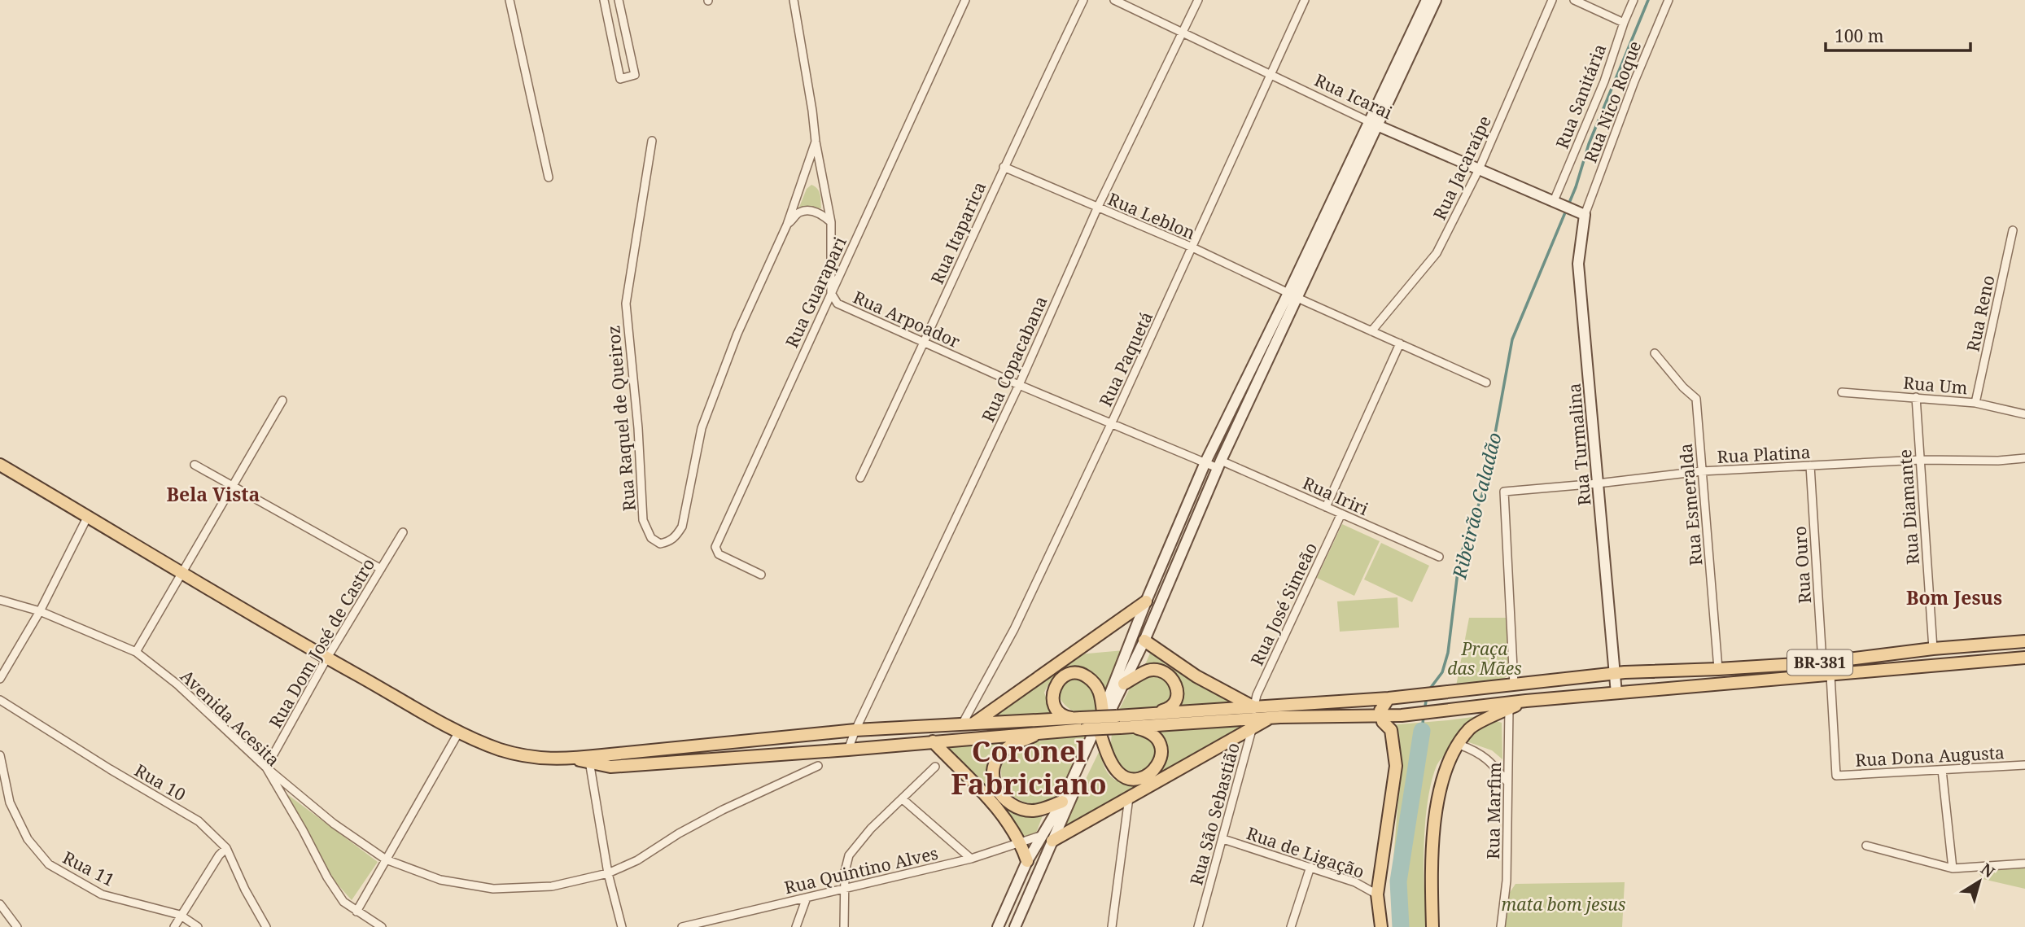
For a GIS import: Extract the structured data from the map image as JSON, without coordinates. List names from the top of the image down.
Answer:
{
  "streets": {
    "main road": ["Rua Icarai", "Rua Turmalina", "BR-381"],
    "street": [
      "Rua Sanitária",
      "Rua Nico Roque",
      "Rua Jacaraípe",
      "Rua Leblon",
      "Rua Itaparica",
      "Rua Guarapari",
      "Rua Reno",
      "Rua Arpoador",
      "Rua Copacabana",
      "Rua Paquetá",
      "Rua Um",
      "Rua Raquel de Queiroz",
      "Rua Platina",
      "Rua Iriri",
      "Rua Esmeralda",
      "Rua Diamante",
      "Rua Ouro",
      "Rua José Simeão",
      "Rua Dom José de Castro",
      "Avenida Acesita",
      "Rua Dona Augusta",
      "Rua 10",
      "Rua Marfim",
      "Rua São Sebastião",
      "Rua de Ligação",
      "Rua 11",
      "Rua Quintino Alves"
    ]
  },
  "crossings": [
    ["Rua Icarai", "Rua Sanitária"],
    ["Rua Icarai", "Rua Nico Roque"],
    ["Rua Icarai", "Rua Jacaraípe"],
    ["Rua Icarai", "Rua Copacabana"],
    ["Rua Icarai", "Rua Paquetá"],
    ["Rua Icarai", "Rua Turmalina"],
    ["Rua Nico Roque", "Rua Turmalina"],
    ["Rua Jacaraípe", "Rua Leblon"],
    ["Rua Leblon", "Rua Itaparica"],
    ["Rua Leblon", "Rua Copacabana"],
    ["Rua Leblon", "Rua Paquetá"],
    ["Rua Itaparica", "Rua Arpoador"],
    ["Rua Guarapari", "Rua Arpoador"],
    ["Rua Reno", "Rua Um"],
    ["Rua Arpoador", "Rua Copacabana"],
    ["Rua Arpoador", "Rua Paquetá"],
    ["Rua Arpoador", "Rua Raquel de Queiroz"],
    ["Rua Arpoador", "Rua Iriri"],
    ["Rua Um", "Rua Diamante"],
    ["Rua Turmalina", "Rua Platina"],
    ["Rua Turmalina", "BR-381"],
    ["Rua Platina", "Rua Esmeralda"],
    ["Rua Platina", "Rua Diamante"],
    ["Rua Platina", "Rua Ouro"],
    ["Rua Platina", "BR-381"],
    ["Rua Iriri", "Rua José Simeão"],
    ["Rua Esmeralda", "BR-381"],
    ["Rua Diamante", "BR-381"],
    ["Rua Ouro", "BR-381"],
    ["Rua José Simeão", "Rua São Sebastião"],
    ["Rua Dom José de Castro", "Avenida Acesita"],
    ["BR-381", "Rua Dona Augusta"],
    ["Rua São Sebastião", "Rua de Ligação"]
  ],
  "districts": ["Bela Vista", "Bom Jesus", "Coronel Fabriciano"],
  "water": ["Ribeirão Caladão"],
  "parks": ["Praça das Mães", "mata bom jesus"],
  "scale_bar": "100 m",
  "north": "top right"
}
